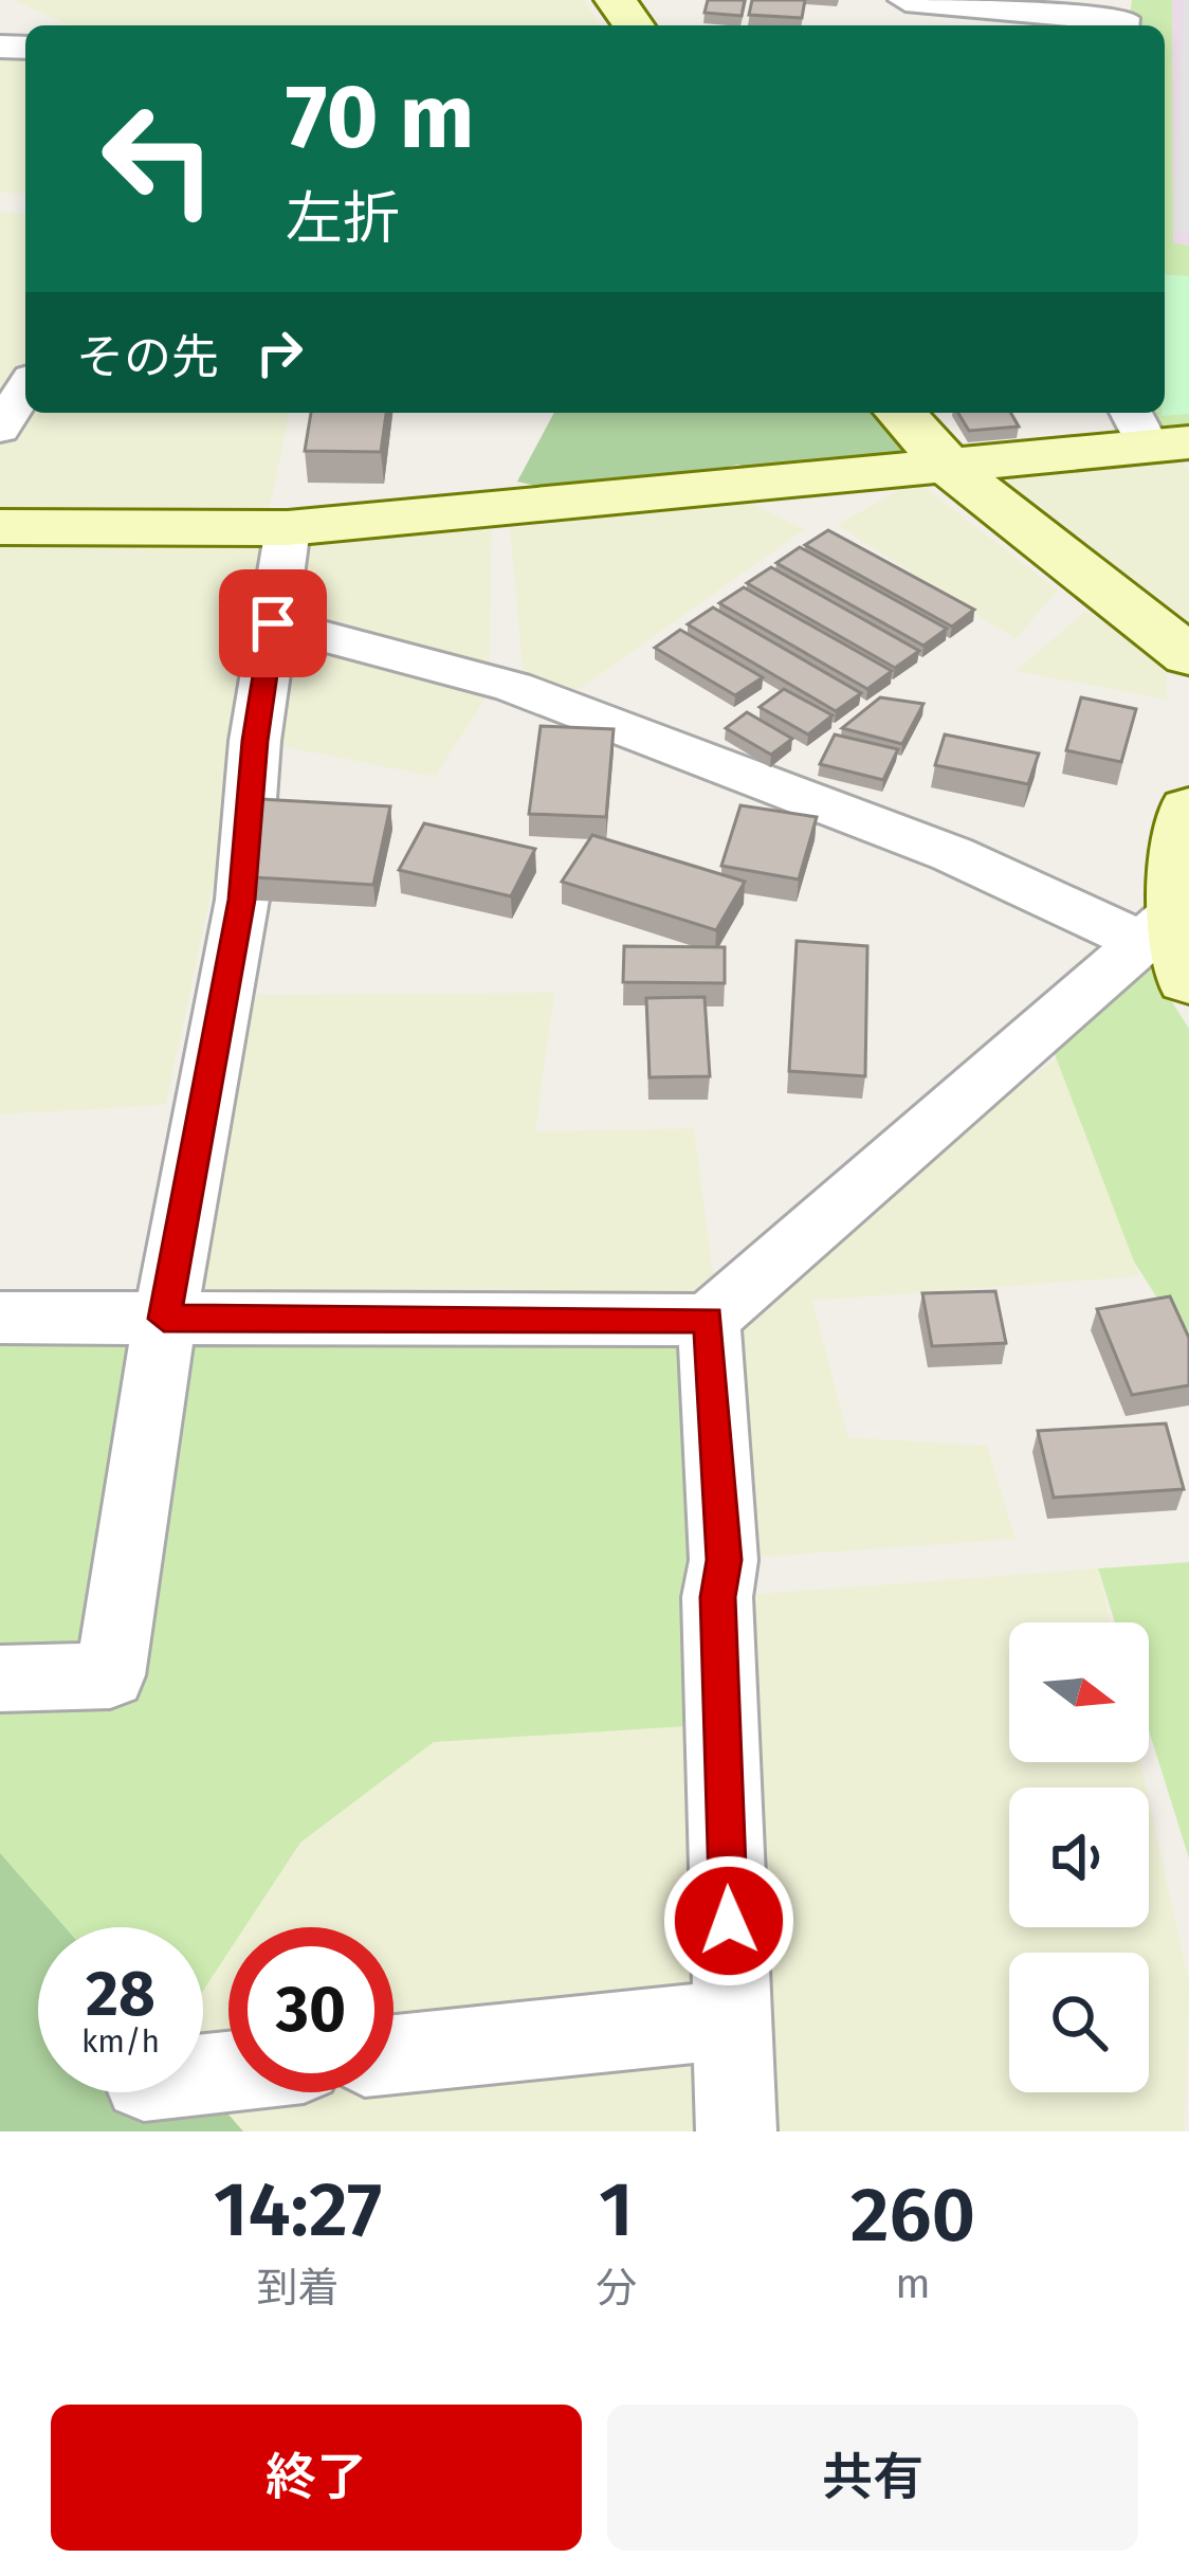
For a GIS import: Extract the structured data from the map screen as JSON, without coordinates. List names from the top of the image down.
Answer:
{
  "north": "right",
  "page": {
    "turn": ["70 m", "左折"],
    "then": "その先",
    "speed": "28 km/h",
    "limit": "30",
    "eta": [
      "14:27",
      "到着",
      "1",
      "分",
      "260",
      "m"
    ],
    "buttons": ["終了", "共有"]
  }
}
